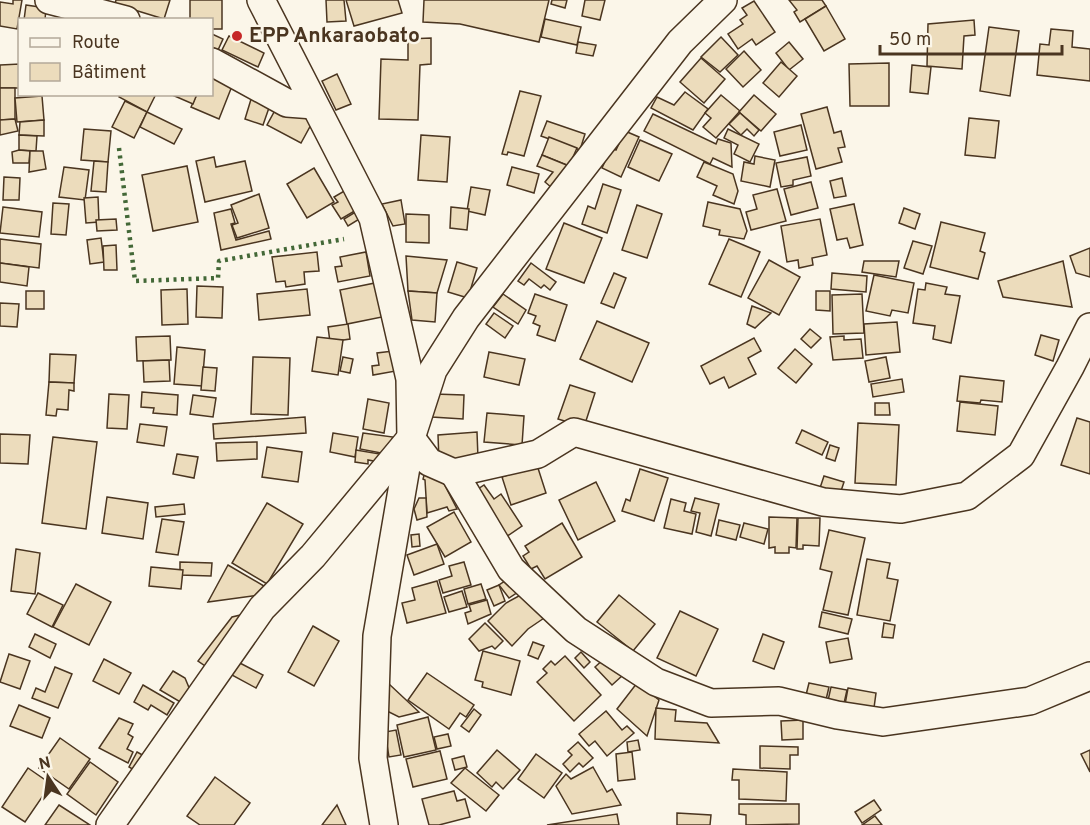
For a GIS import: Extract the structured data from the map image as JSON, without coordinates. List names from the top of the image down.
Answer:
{
  "places": ["EPP Ankaraobato"],
  "legend": ["Route", "Bâtiment"],
  "scale_bar": "50 m",
  "north": "top"
}
